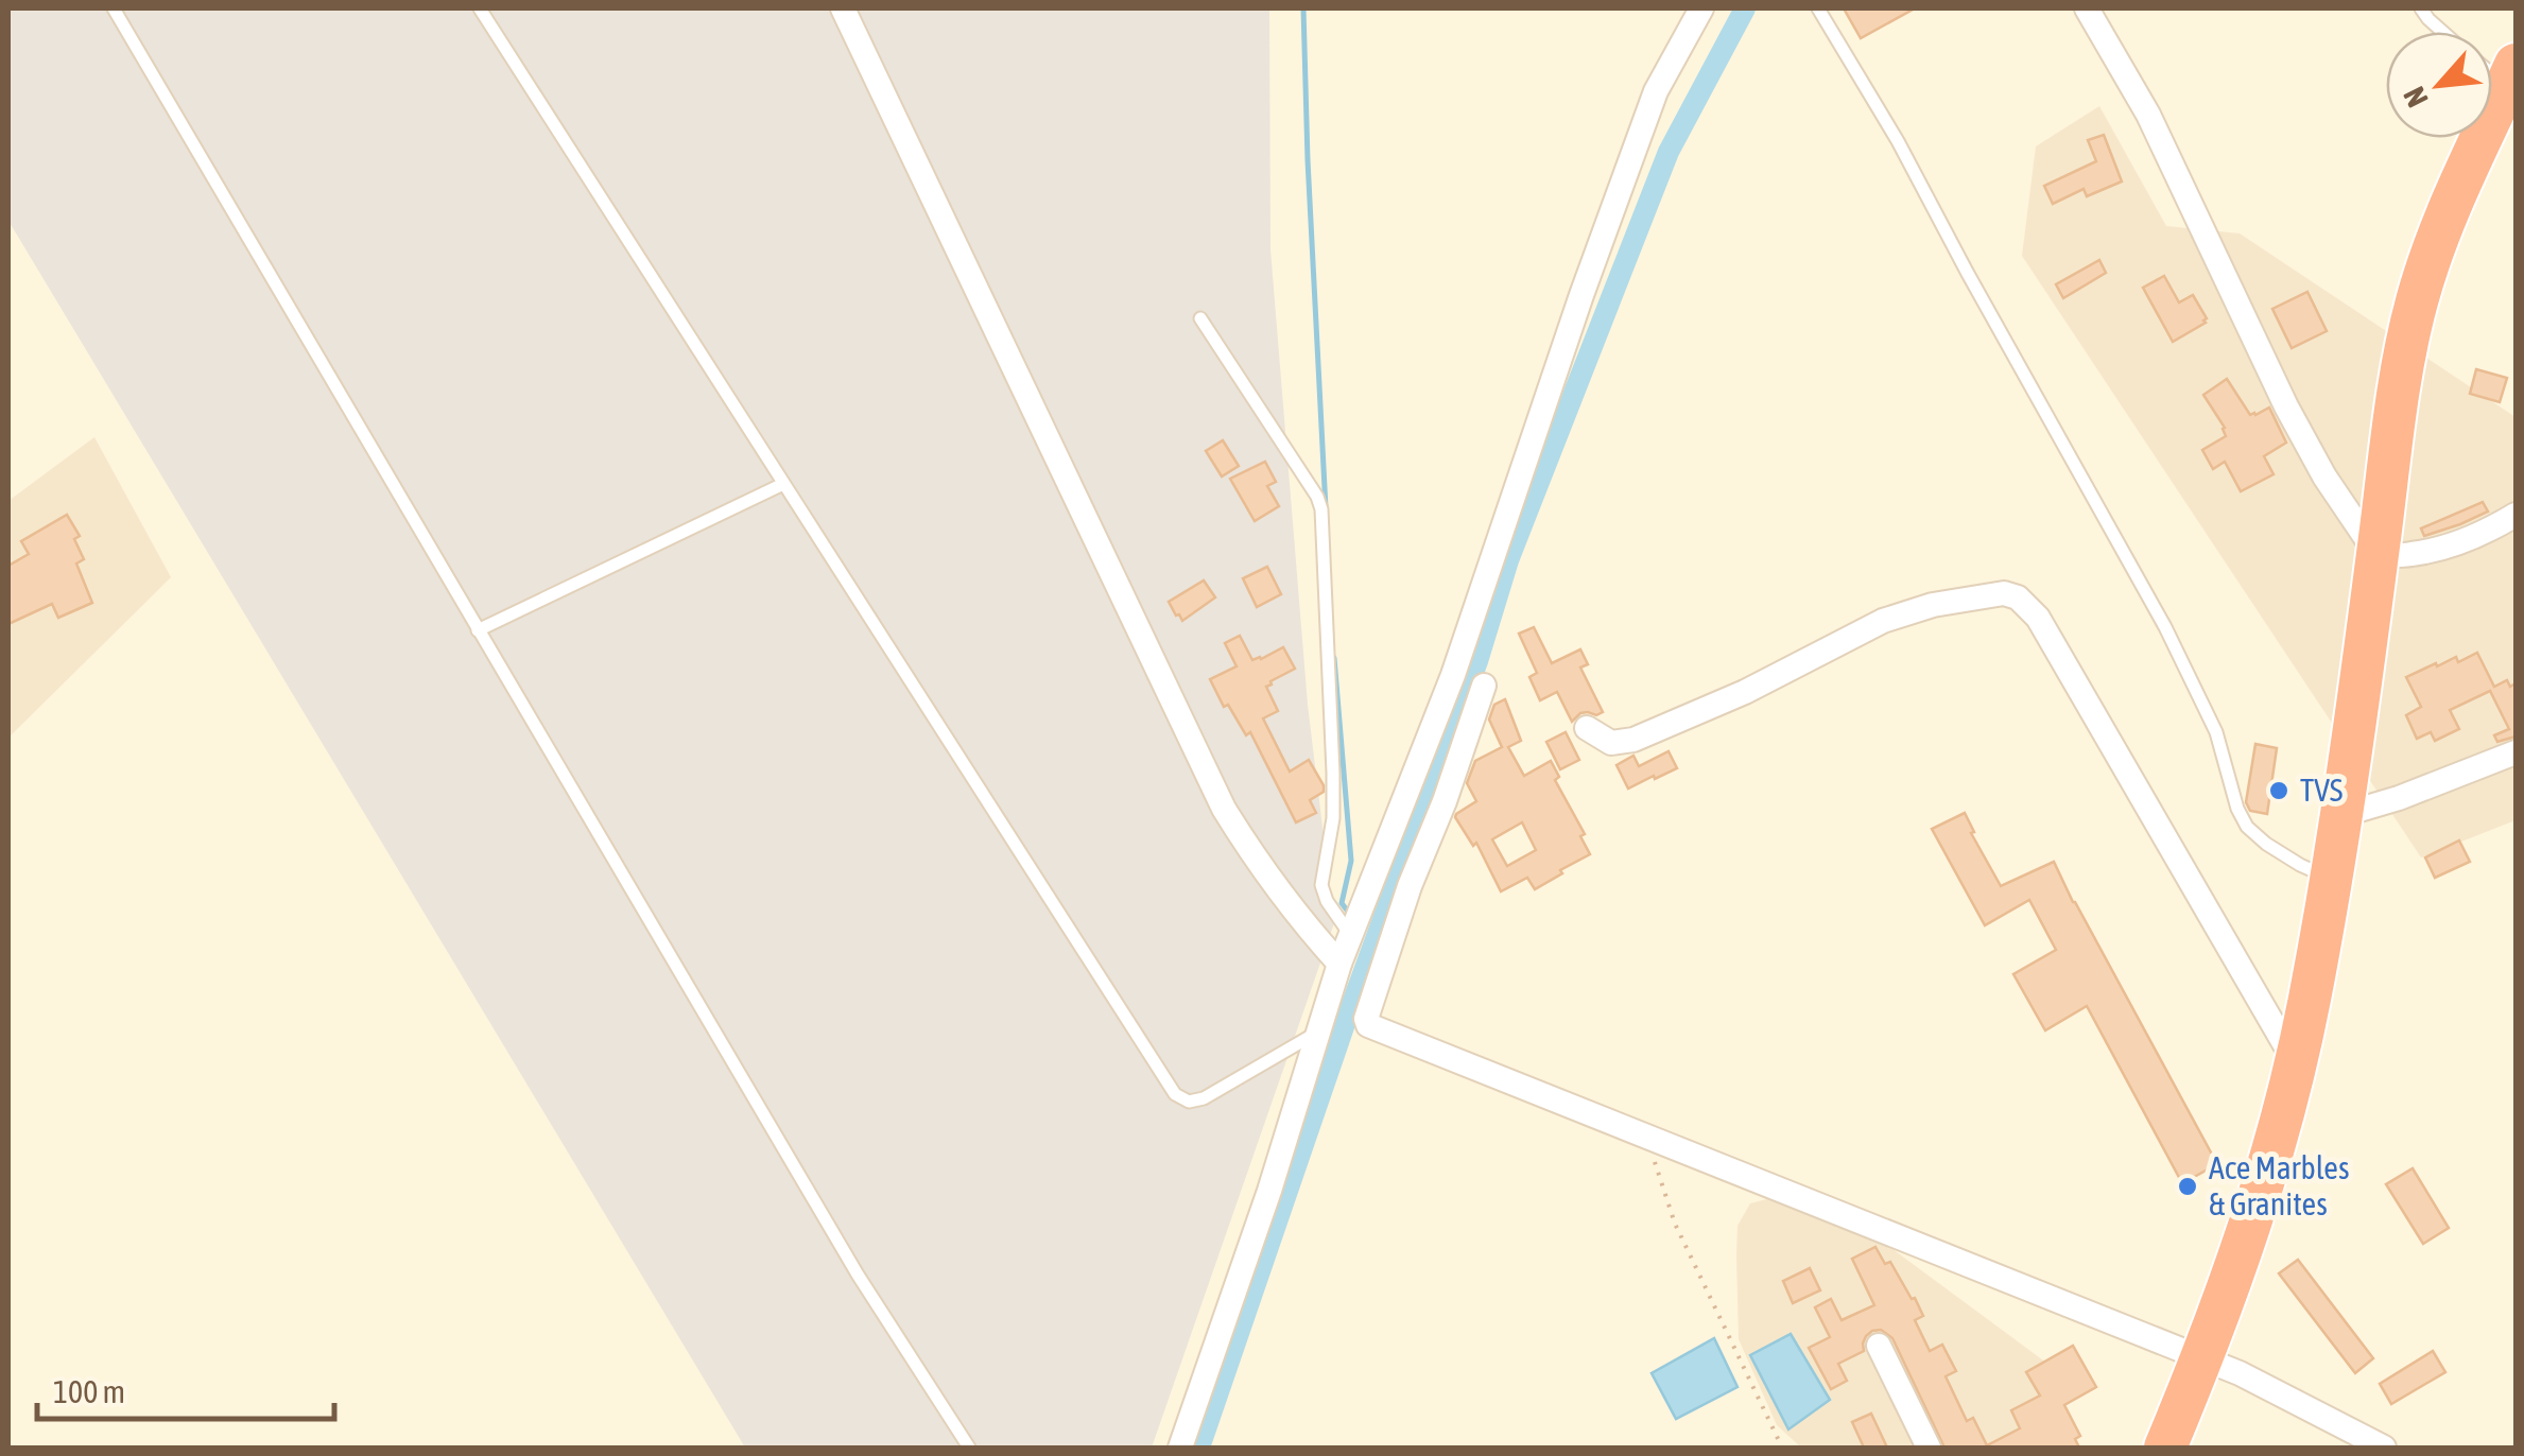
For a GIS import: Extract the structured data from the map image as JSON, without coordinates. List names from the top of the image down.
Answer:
{
  "places": ["TVS", "Ace Marbles & Granites"],
  "scale_bar": "100 m",
  "north": "bottom left"
}
